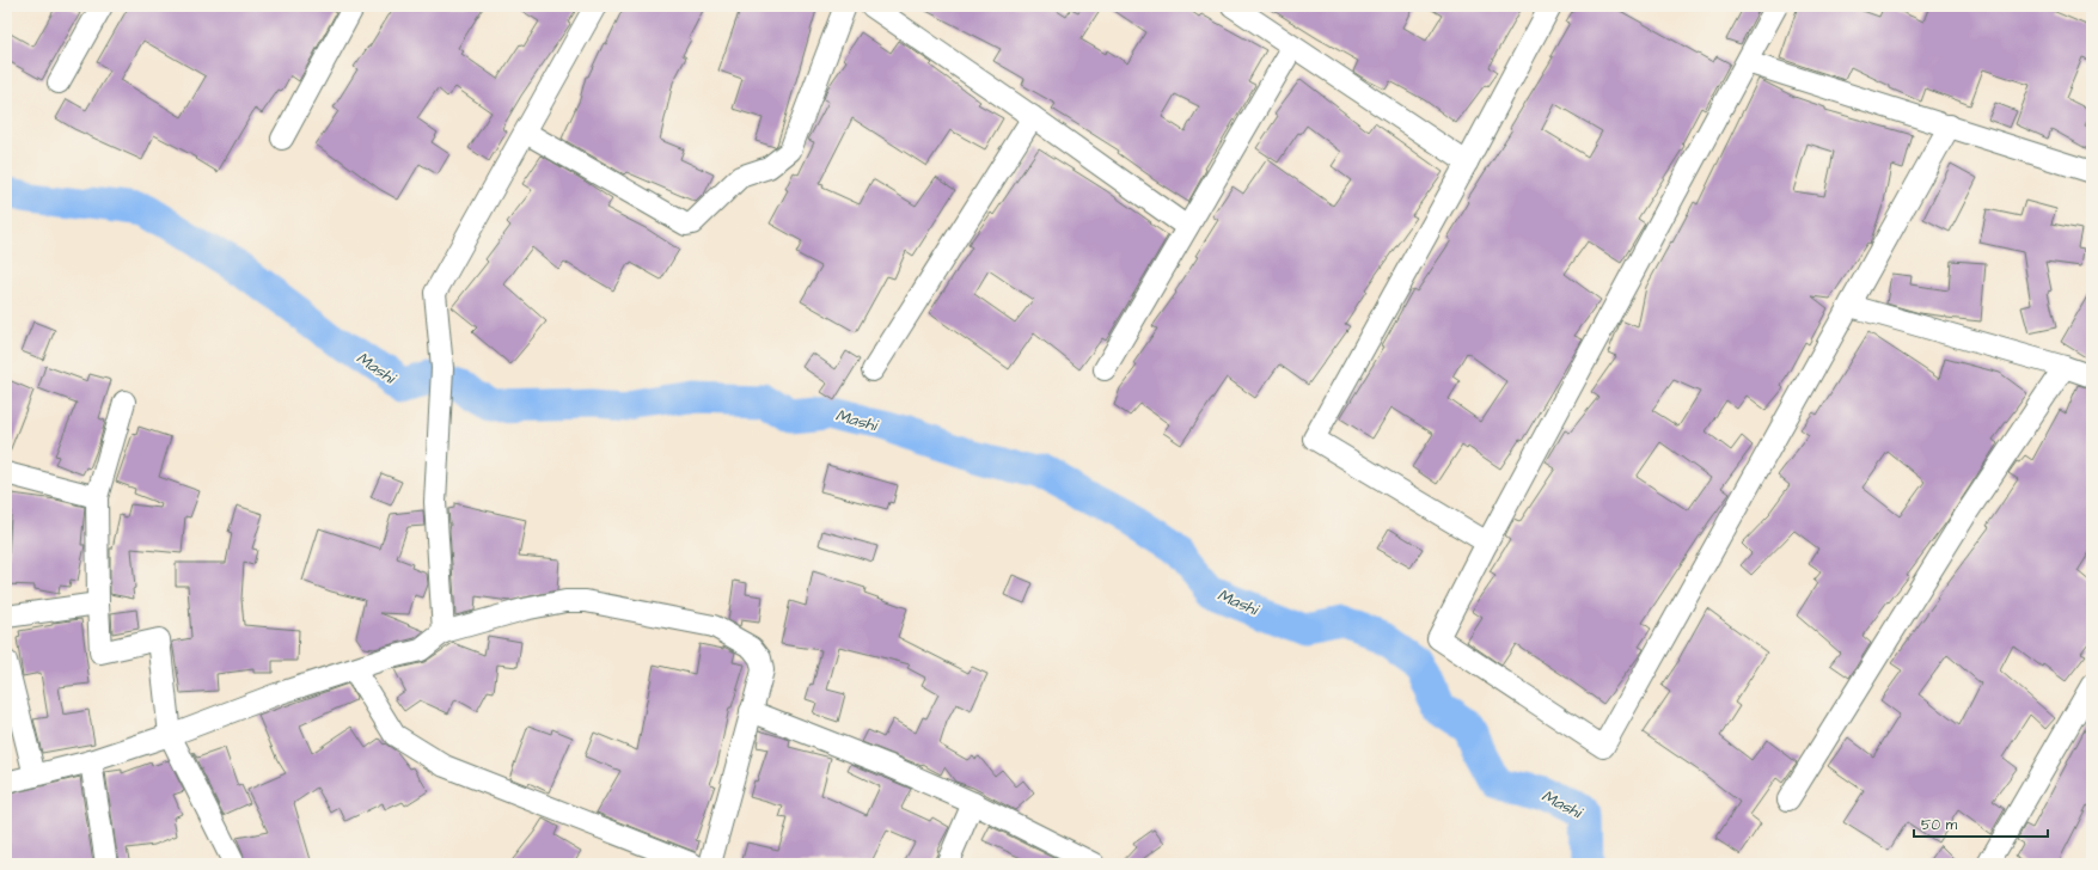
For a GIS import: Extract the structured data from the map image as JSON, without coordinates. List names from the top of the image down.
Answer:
{
  "water": ["Mashi"],
  "scale_bar": "50 m"
}
